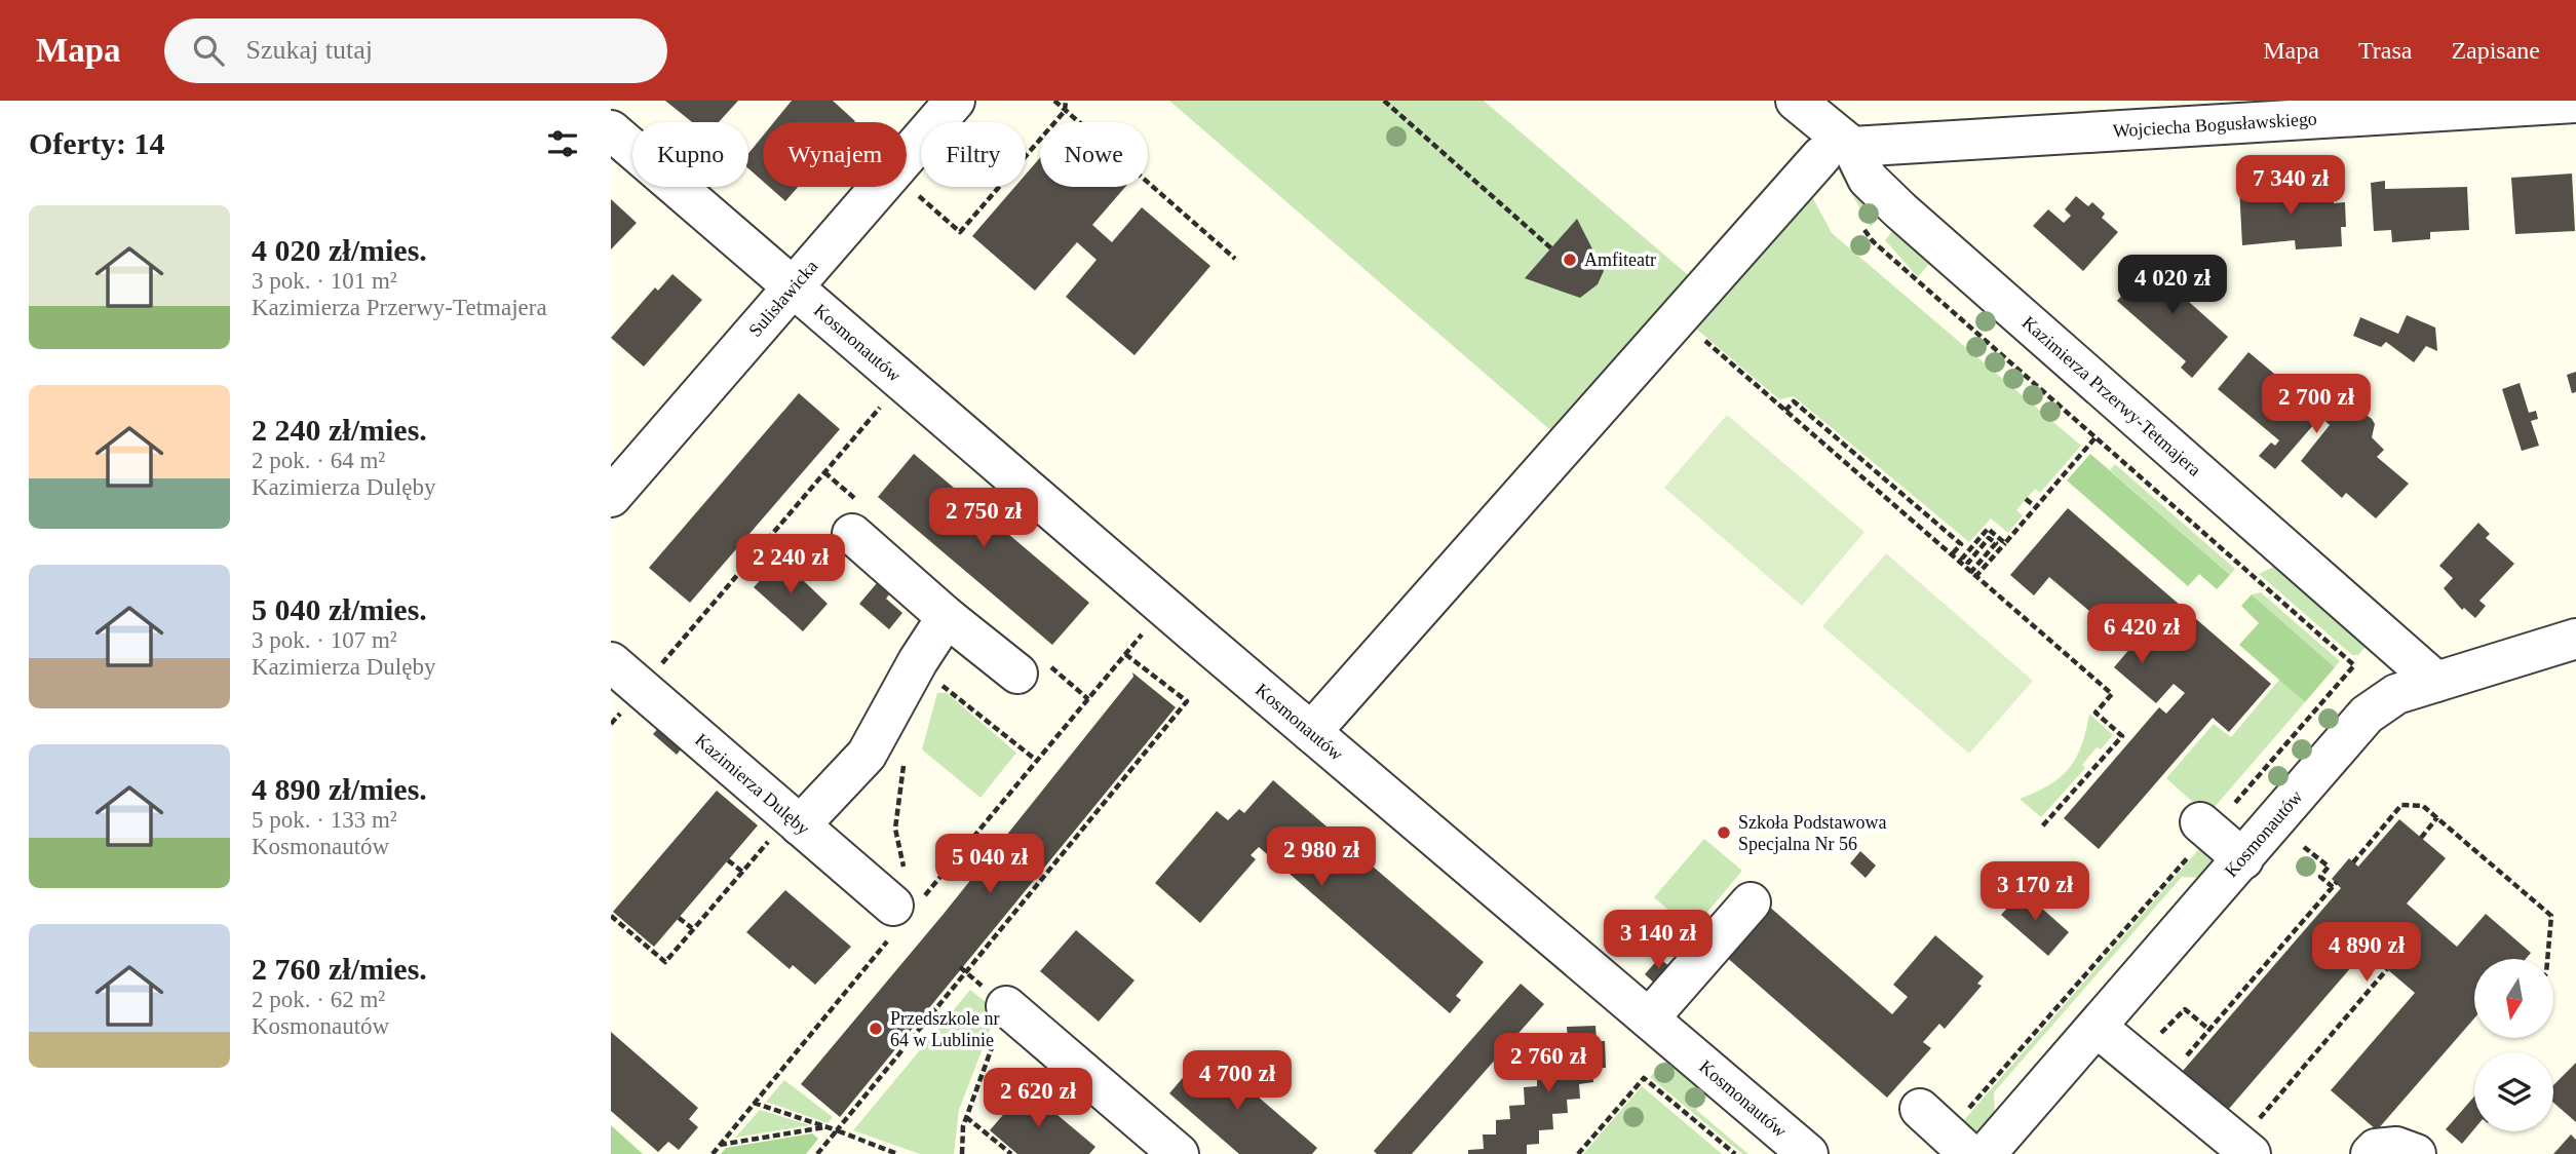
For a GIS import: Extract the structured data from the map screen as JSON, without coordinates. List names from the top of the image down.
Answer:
{
  "streets": {
    "street": [
      "Wojciecha Bogusławskiego",
      "Sulisławicka",
      "Kosmonautów",
      "Kazimierza Przerwy-Tetmajera",
      "Kazimierza Dulęby"
    ]
  },
  "crossings": [
    ["Wojciecha Bogusławskiego", "Kazimierza Przerwy-Tetmajera"],
    ["Sulisławicka", "Kosmonautów"],
    ["Kosmonautów", "Kazimierza Przerwy-Tetmajera"]
  ],
  "places": ["Amfiteatr", "Szkoła Podstawowa Specjalna Nr 56", "Przedszkole nr 64 w Lublinie"],
  "north": "bottom",
  "page": {
    "header": "Mapa",
    "search": "Szukaj tutaj",
    "nav": ["Mapa", "Trasa", "Zapisane"],
    "heading": "Oferty: 14",
    "chip": [
      "Kupno",
      "Wynajem",
      "Filtry",
      "Nowe"
    ],
    "price": [
      "7 340 zł",
      "4 020 zł",
      "2 700 zł",
      "2 750 zł",
      "2 240 zł",
      "6 420 zł",
      "2 980 zł",
      "5 040 zł",
      "3 170 zł",
      "3 140 zł",
      "4 890 zł",
      "2 760 zł",
      "4 700 zł",
      "2 620 zł"
    ],
    "list": [
      {
        "name": "4 020 zł/mies.",
        "note": "3 pok. · 101 m² · Kazimierza Przerwy-Tetmajera"
      },
      {
        "name": "2 240 zł/mies.",
        "note": "2 pok. · 64 m² · Kazimierza Dulęby"
      },
      {
        "name": "5 040 zł/mies.",
        "note": "3 pok. · 107 m² · Kazimierza Dulęby"
      },
      {
        "name": "4 890 zł/mies.",
        "note": "5 pok. · 133 m² · Kosmonautów"
      },
      {
        "name": "2 760 zł/mies.",
        "note": "2 pok. · 62 m² · Kosmonautów"
      }
    ]
  }
}
